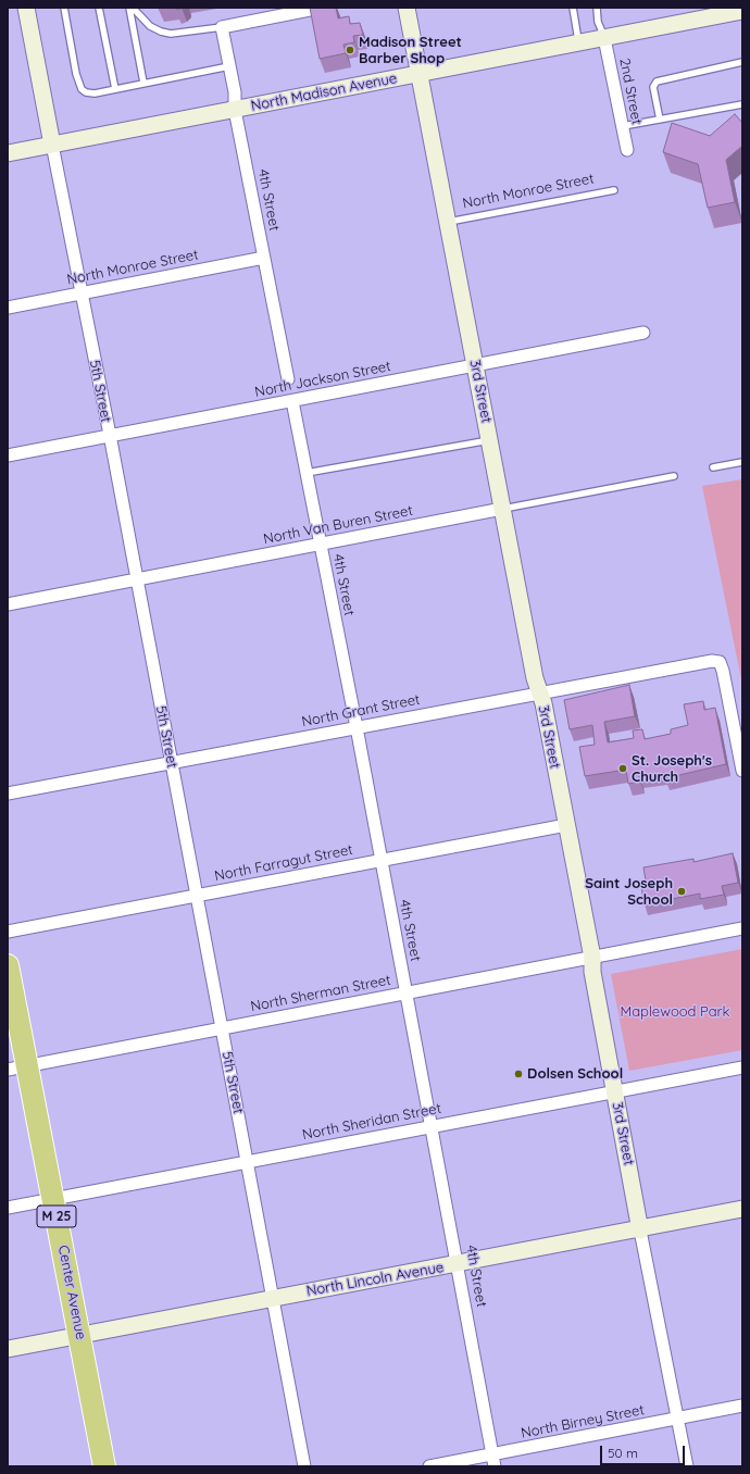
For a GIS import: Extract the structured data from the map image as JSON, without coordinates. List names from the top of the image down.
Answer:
{
  "streets": {
    "highway": ["M 25", "Center Avenue"],
    "street": [
      "2nd Street",
      "North Madison Avenue",
      "North Monroe Street",
      "4th Street",
      "North Jackson Street",
      "5th Street",
      "3rd Street",
      "North Van Buren Street",
      "North Grant Street",
      "North Farragut Street",
      "North Sherman Street",
      "North Sheridan Street",
      "North Lincoln Avenue",
      "North Birney Street"
    ]
  },
  "crossings": [
    ["2nd Street", "North Madison Avenue"],
    ["North Madison Avenue", "4th Street"],
    ["North Madison Avenue", "5th Street"],
    ["North Madison Avenue", "3rd Street"],
    ["North Monroe Street", "4th Street"],
    ["North Monroe Street", "5th Street"],
    ["North Monroe Street", "3rd Street"],
    ["4th Street", "North Jackson Street"],
    ["4th Street", "North Van Buren Street"],
    ["4th Street", "North Grant Street"],
    ["4th Street", "North Farragut Street"],
    ["4th Street", "North Sherman Street"],
    ["4th Street", "North Sheridan Street"],
    ["4th Street", "North Lincoln Avenue"],
    ["4th Street", "North Birney Street"],
    ["North Jackson Street", "5th Street"],
    ["North Jackson Street", "3rd Street"],
    ["5th Street", "North Van Buren Street"],
    ["5th Street", "North Grant Street"],
    ["5th Street", "North Farragut Street"],
    ["5th Street", "North Sherman Street"],
    ["5th Street", "North Sheridan Street"],
    ["5th Street", "North Lincoln Avenue"],
    ["3rd Street", "North Van Buren Street"],
    ["3rd Street", "North Grant Street"],
    ["3rd Street", "North Farragut Street"],
    ["3rd Street", "North Sherman Street"],
    ["3rd Street", "North Sheridan Street"],
    ["3rd Street", "North Lincoln Avenue"],
    ["3rd Street", "North Birney Street"],
    ["North Sherman Street", "Center Avenue"],
    ["North Sheridan Street", "Center Avenue"],
    ["North Lincoln Avenue", "Center Avenue"]
  ],
  "parks": ["Maplewood Park"],
  "places": [
    "Madison Street Barber Shop",
    "St. Joseph's Church",
    "Saint Joseph School",
    "Dolsen School"
  ],
  "scale_bar": "50 m"
}
